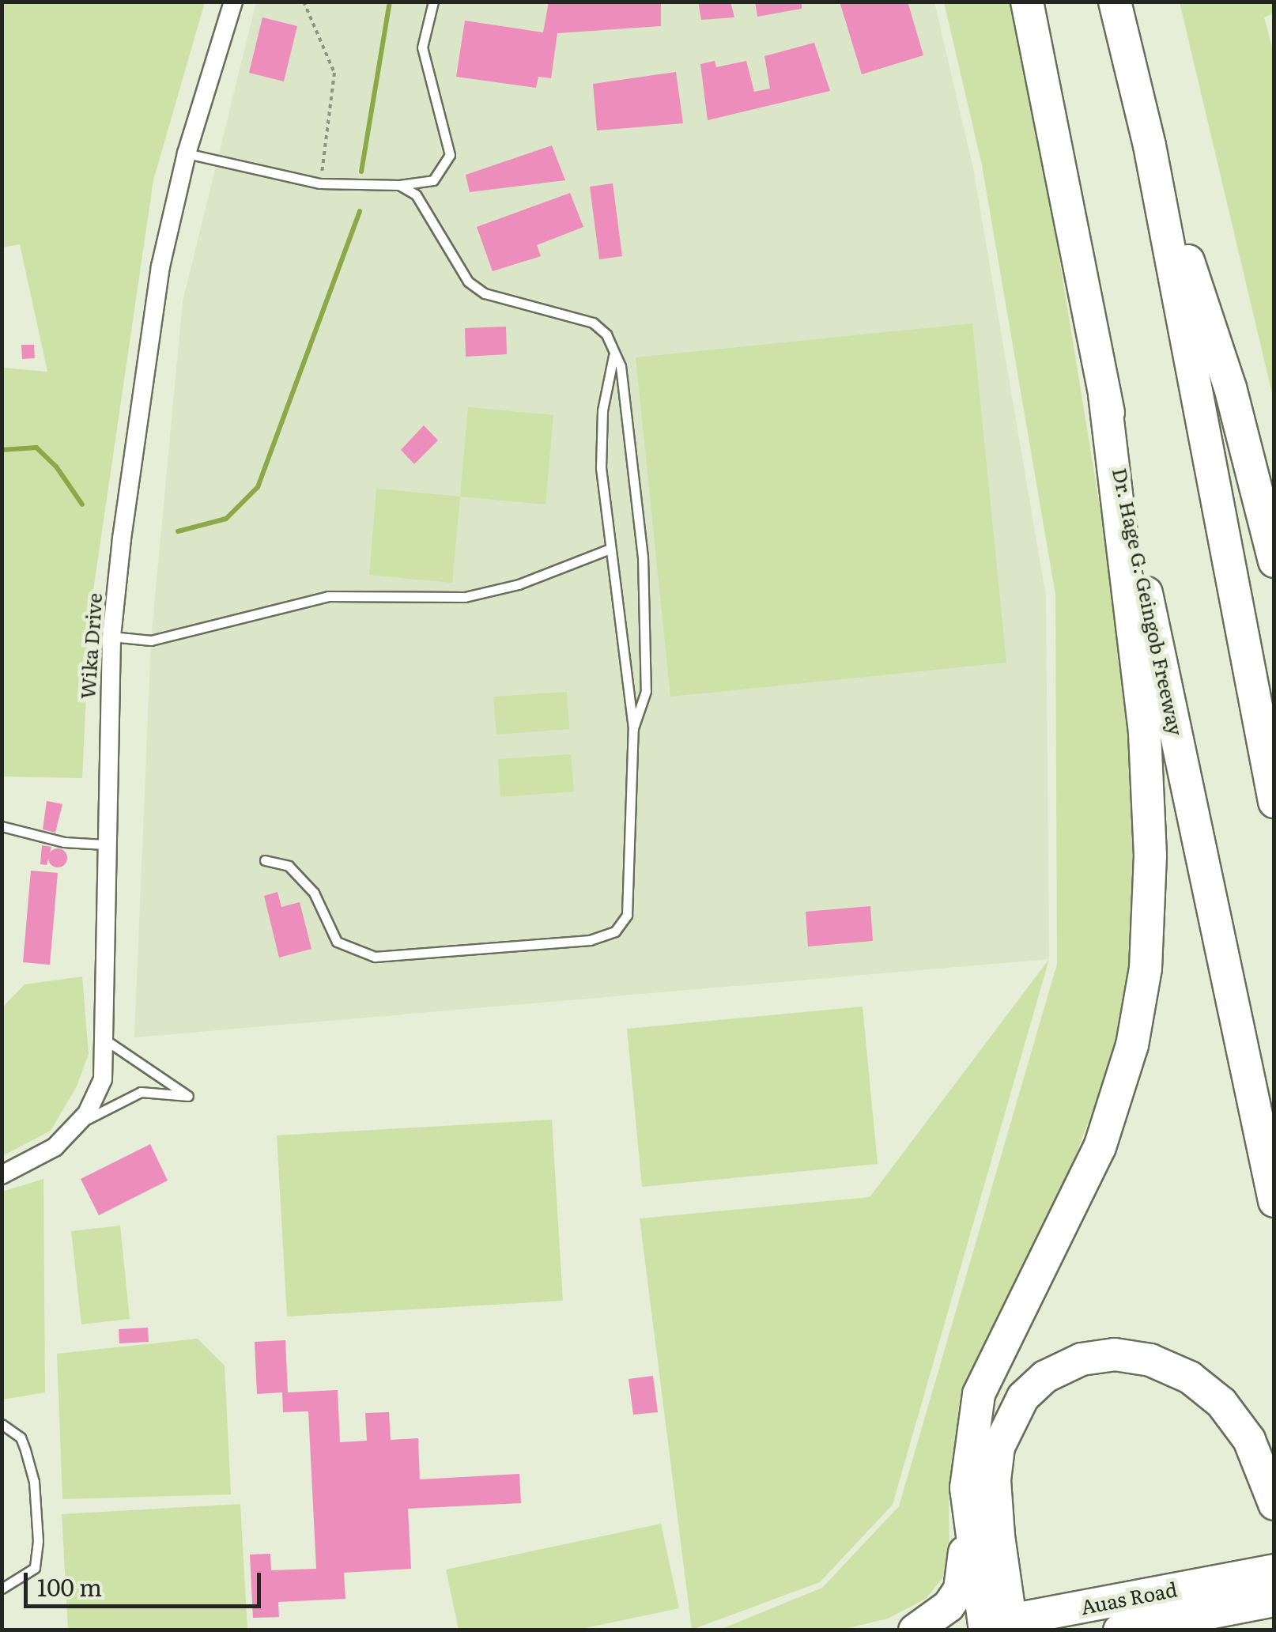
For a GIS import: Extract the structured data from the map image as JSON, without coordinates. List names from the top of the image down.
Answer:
{
  "streets": {
    "highway": ["Dr. Hage G. Geingob Freeway", "Auas Road"],
    "street": ["Wika Drive"]
  },
  "scale_bar": "100 m"
}
